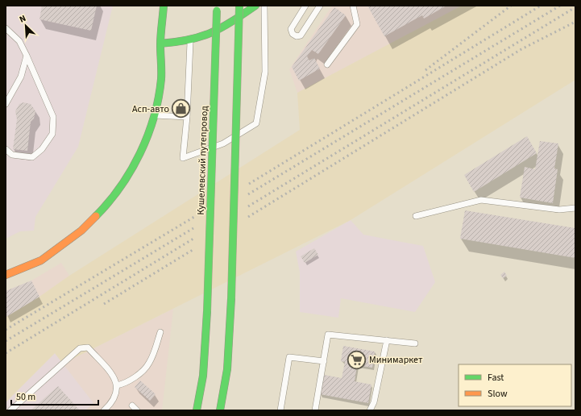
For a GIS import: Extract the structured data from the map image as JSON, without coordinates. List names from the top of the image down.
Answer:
{
  "streets": {
    "main road": ["Кушелевский путепровод"]
  },
  "places": {
    "shop": ["Асп-авто"],
    "supermarket": ["Минимаркет"]
  },
  "legend": ["Fast", "Slow"],
  "scale_bar": "50 m",
  "north": "top left"
}
